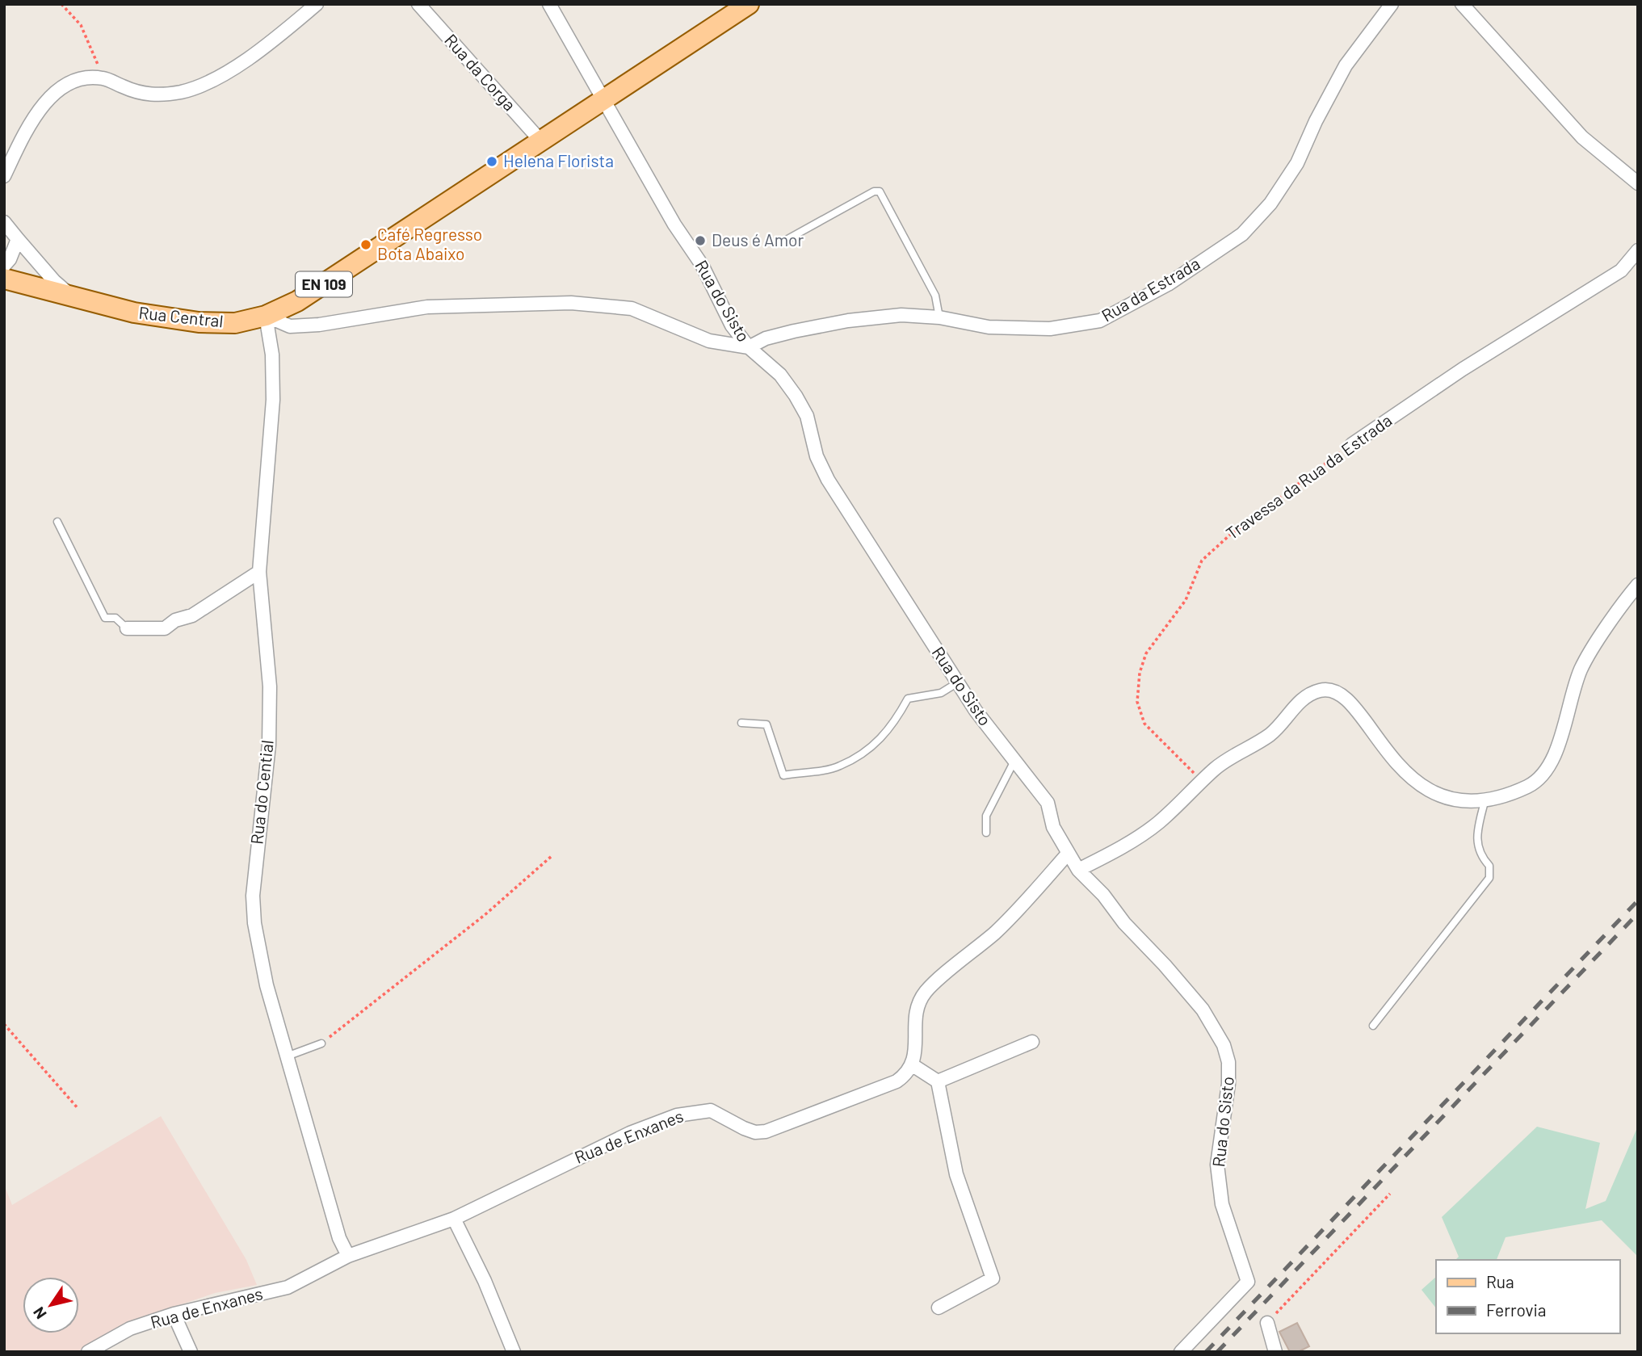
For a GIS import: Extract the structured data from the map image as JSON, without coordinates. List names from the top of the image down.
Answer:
{
  "streets": {
    "main road": ["EN 109", "Rua Central"],
    "street": [
      "Rua da Corga",
      "Rua da Estrada",
      "Rua do Sisto",
      "Travessa da Rua da Estrada",
      "Rua do Cential",
      "Rua de Enxanes"
    ]
  },
  "crossings": [
    ["Rua da Corga", "Rua Central"],
    ["EN 109", "Rua do Sisto"],
    ["EN 109", "Rua Central"],
    ["Rua da Estrada", "Rua do Sisto"],
    ["Rua do Sisto", "Rua Central"],
    ["Rua Central", "Rua do Cential"],
    ["Rua do Cential", "Rua de Enxanes"]
  ],
  "places": ["Helena Florista", "Deus é Amor", "Café Regresso Bota Abaixo"],
  "legend": ["Rua", "Ferrovia"],
  "north": "bottom left"
}
